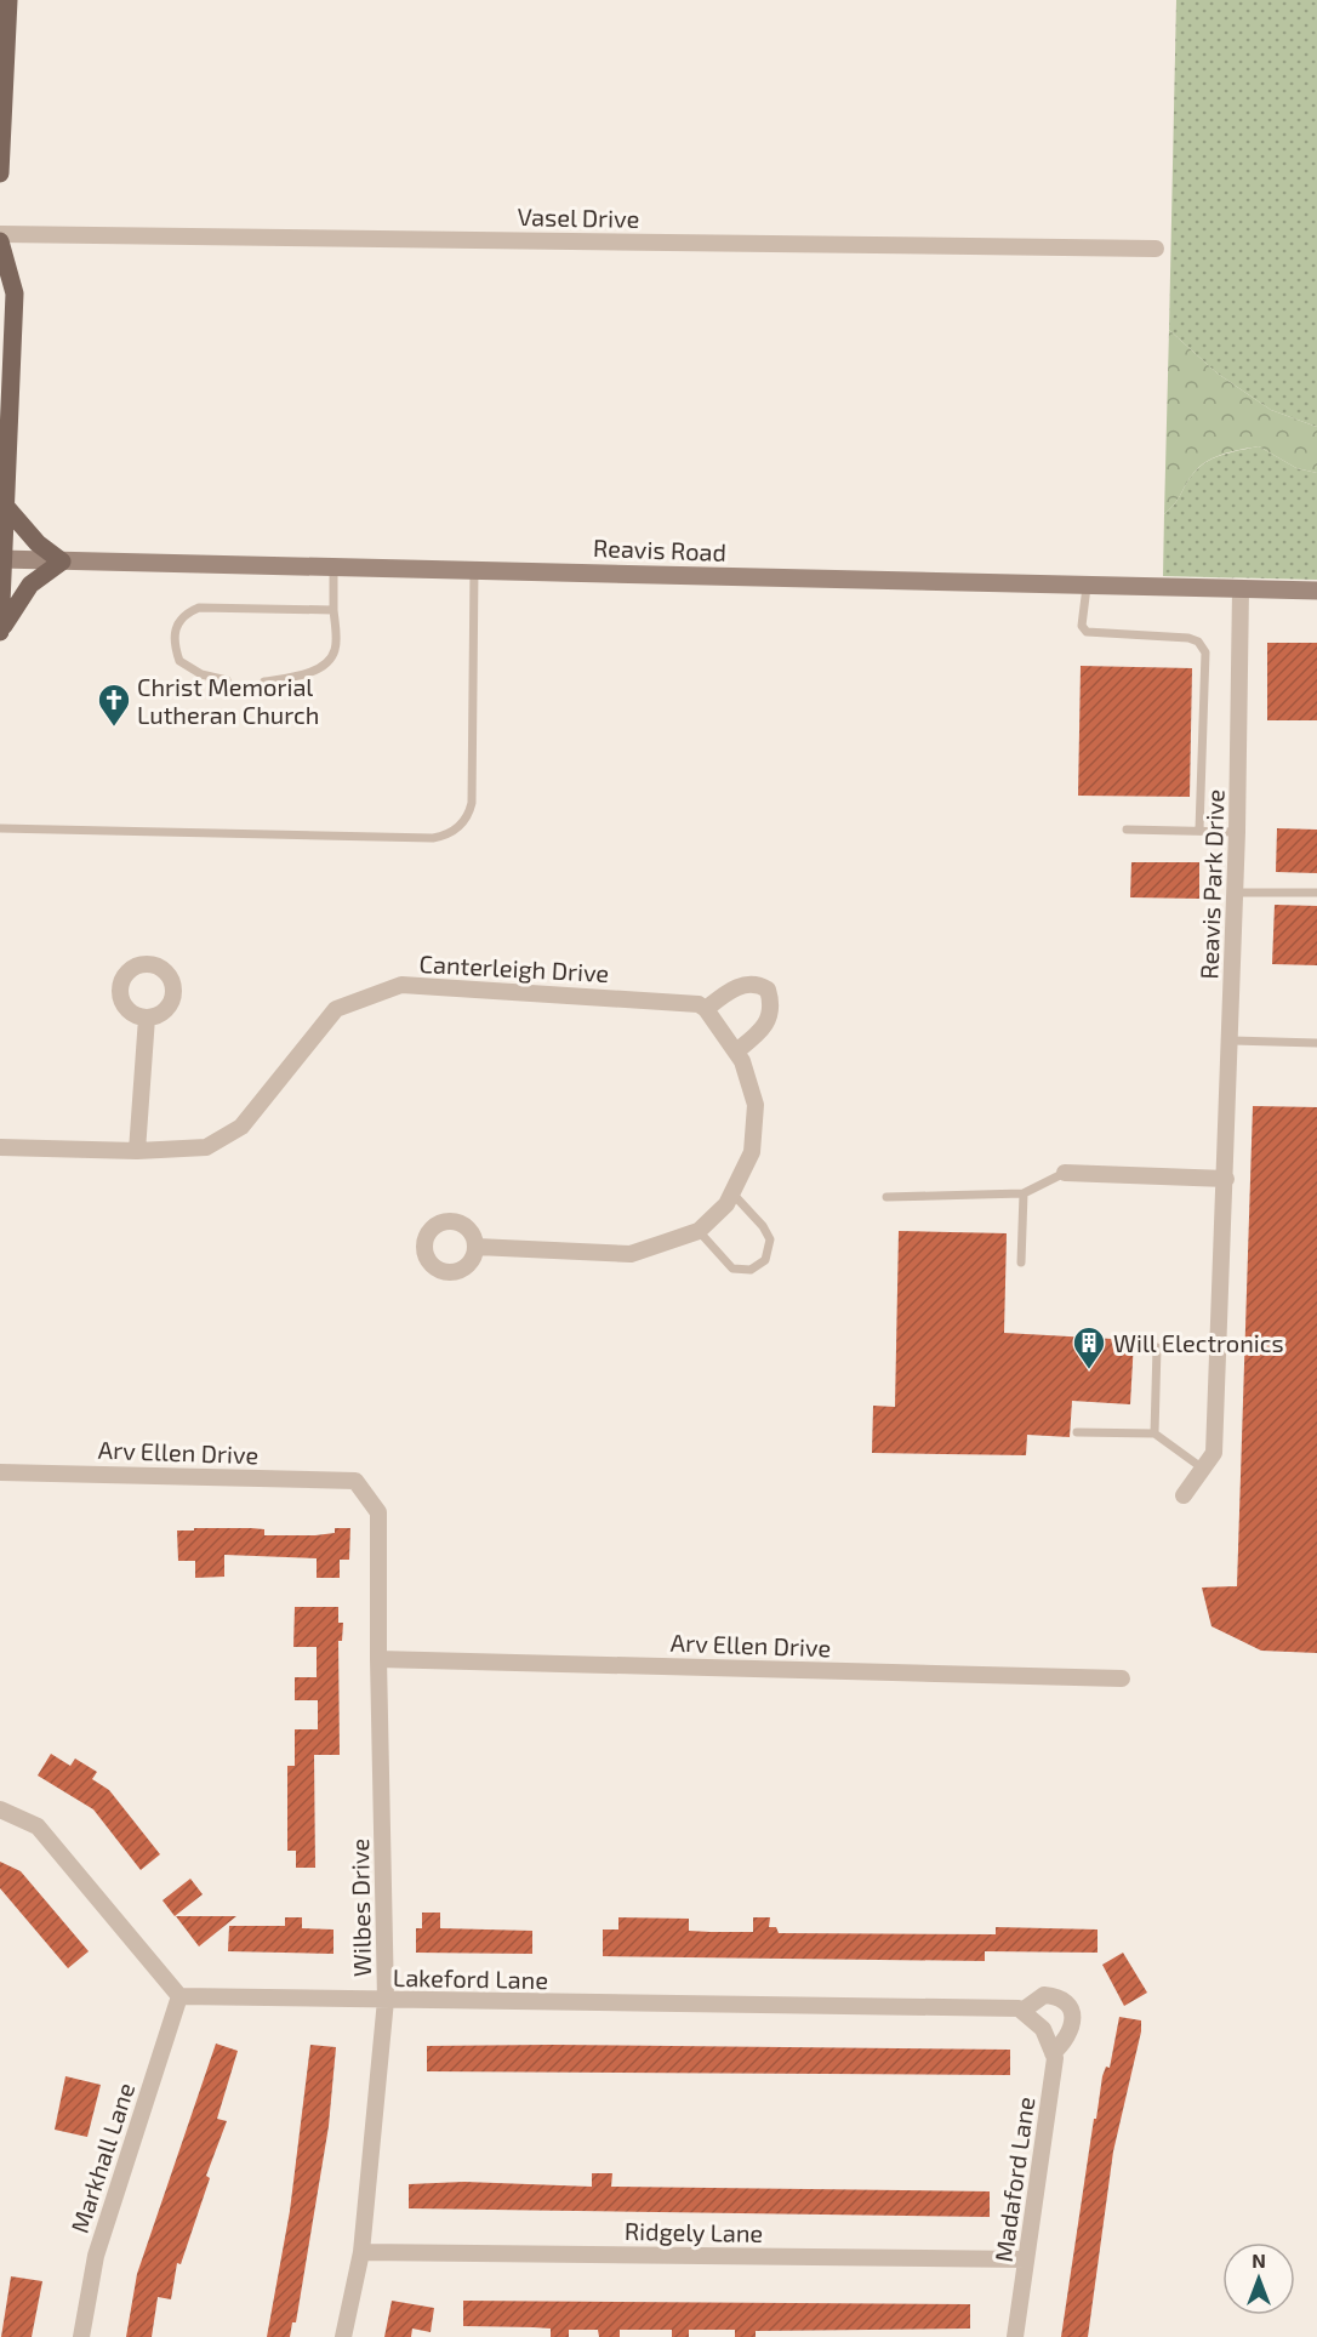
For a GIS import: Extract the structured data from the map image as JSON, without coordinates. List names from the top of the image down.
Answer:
{
  "streets": {
    "street": [
      "Vasel Drive",
      "Reavis Road",
      "Reavis Park Drive",
      "Canterleigh Drive",
      "Arv Ellen Drive",
      "Wilbes Drive",
      "Lakeford Lane",
      "Markhall Lane",
      "Madaford Lane",
      "Ridgely Lane"
    ]
  },
  "crossings": [
    ["Reavis Road", "Reavis Park Drive"],
    ["Arv Ellen Drive", "Wilbes Drive"],
    ["Wilbes Drive", "Lakeford Lane"],
    ["Wilbes Drive", "Ridgely Lane"],
    ["Lakeford Lane", "Markhall Lane"],
    ["Lakeford Lane", "Madaford Lane"],
    ["Madaford Lane", "Ridgely Lane"]
  ],
  "places": {
    "church": ["Christ Memorial Lutheran Church"],
    "building": ["Will Electronics"]
  },
  "north": "top"
}
